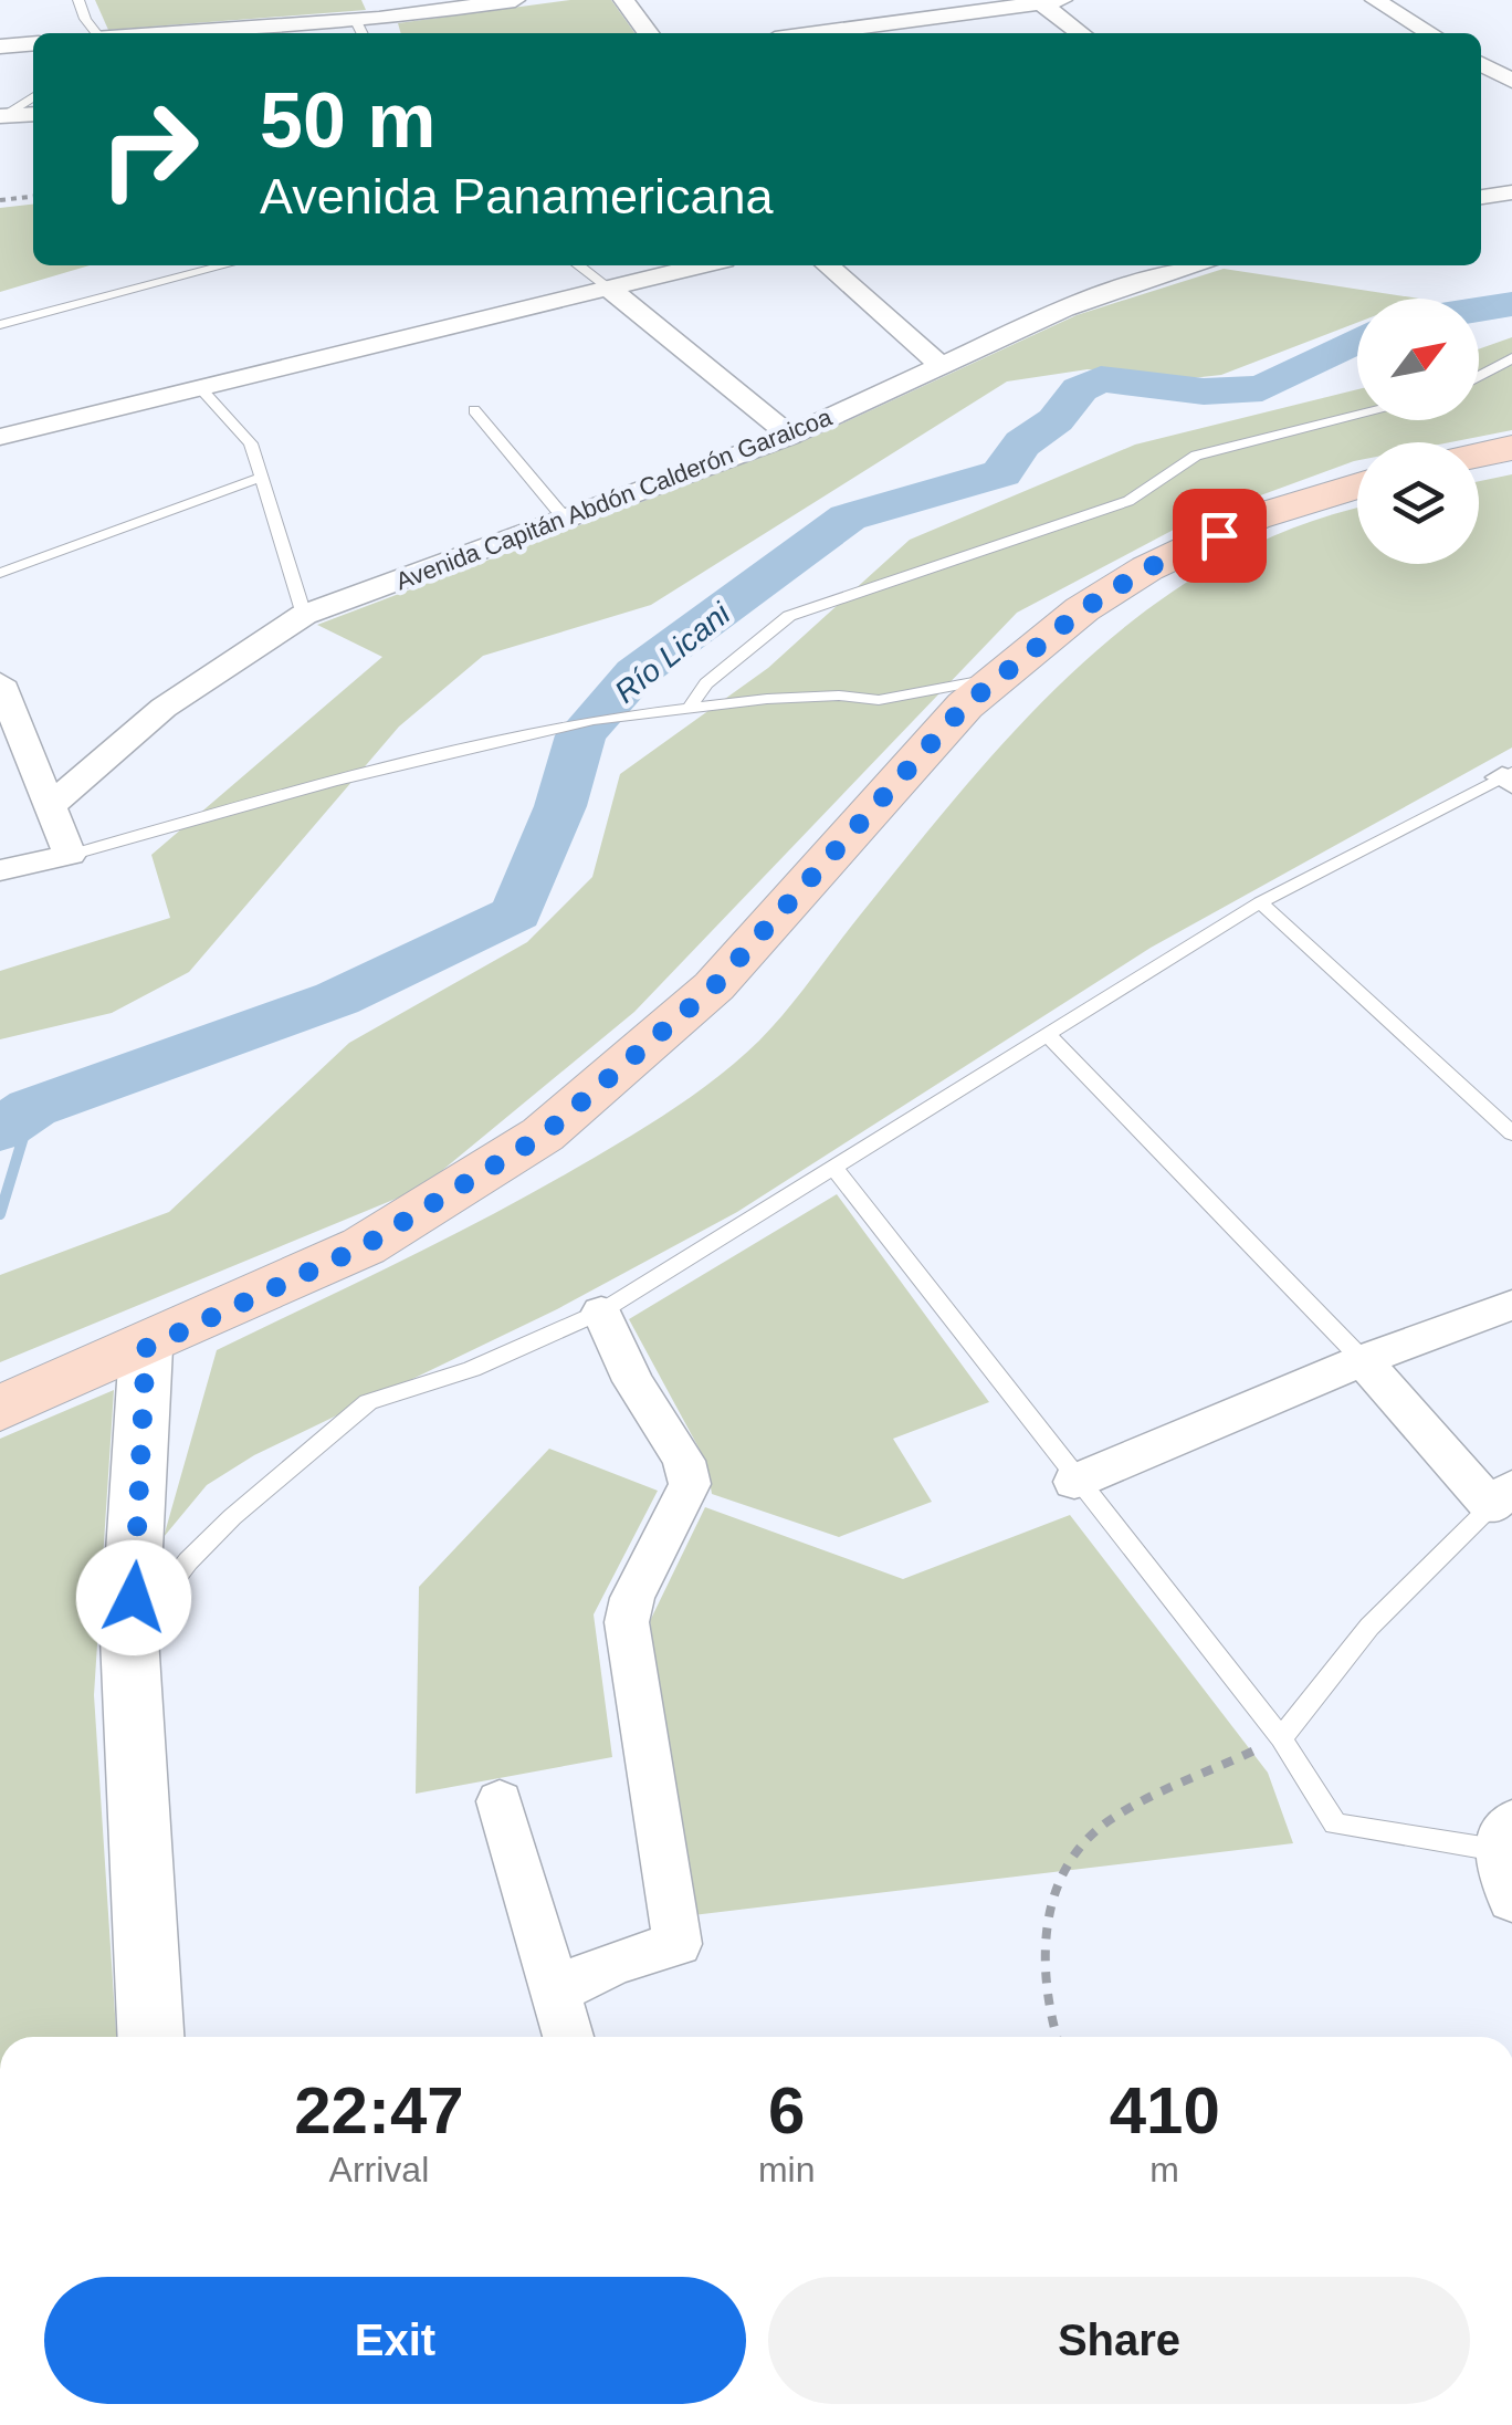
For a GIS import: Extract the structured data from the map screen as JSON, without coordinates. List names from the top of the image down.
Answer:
{
  "streets": {
    "street": ["Avenida Capitán Abdón Calderón Garaicoa"]
  },
  "water": ["Río Licani"],
  "north": "top right",
  "page": {
    "turn": ["50 m", "Avenida Panamericana"],
    "eta": [
      "22:47",
      "Arrival",
      "6",
      "min",
      "410",
      "m"
    ],
    "buttons": ["Exit", "Share"]
  }
}
